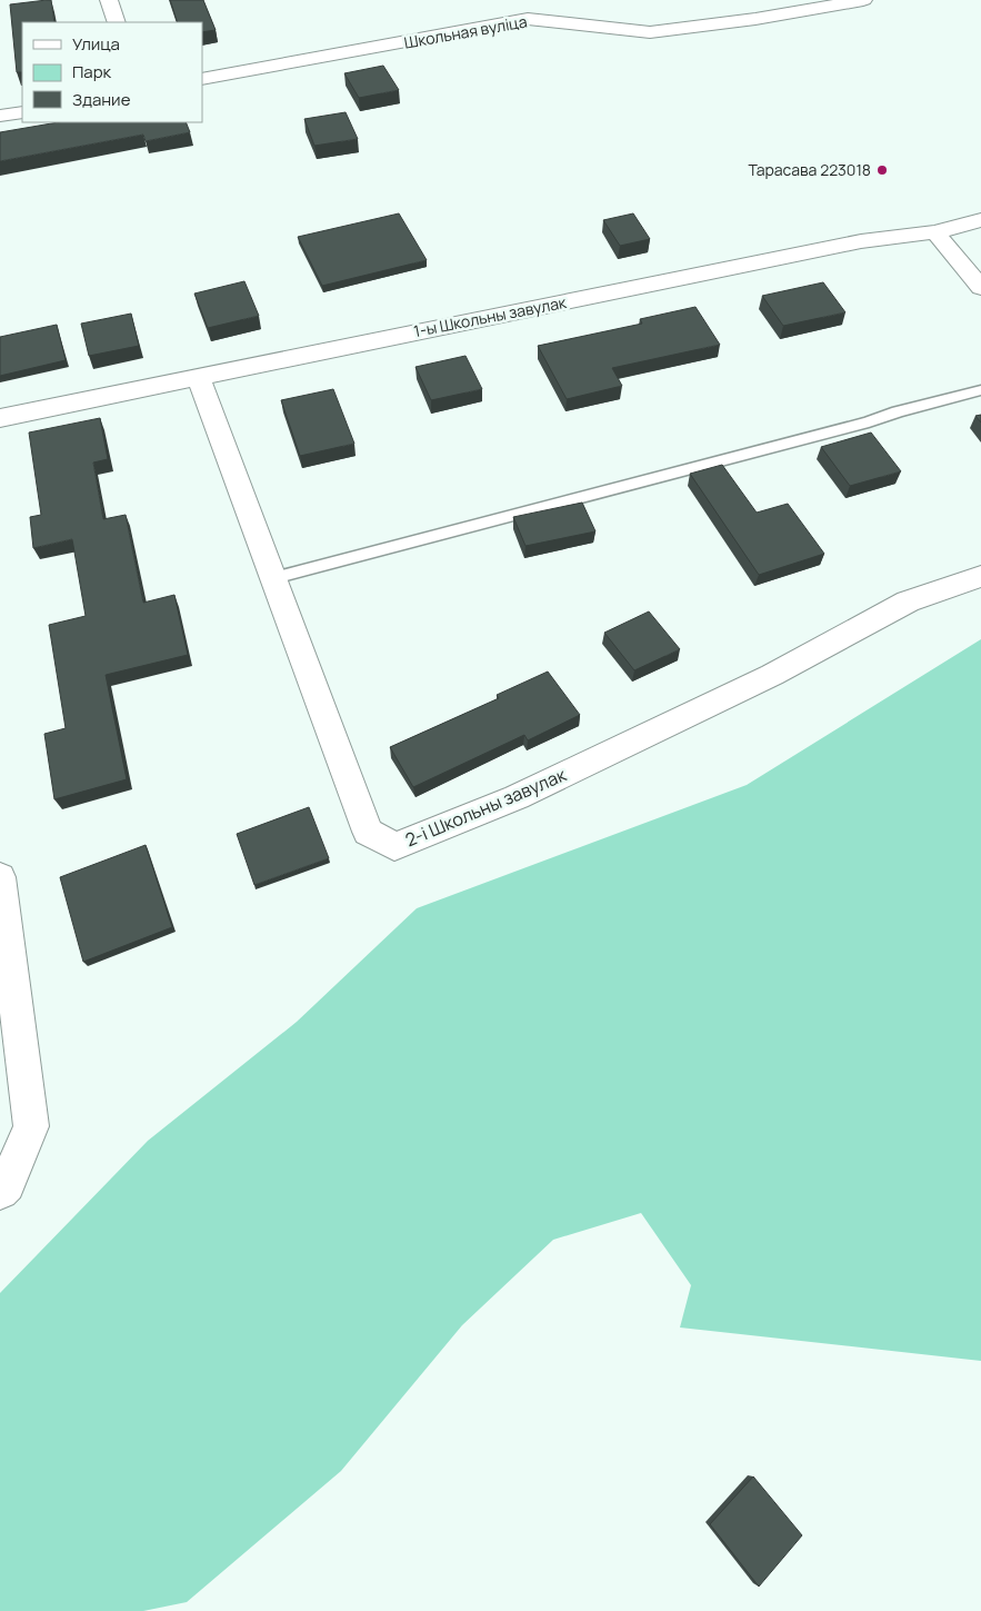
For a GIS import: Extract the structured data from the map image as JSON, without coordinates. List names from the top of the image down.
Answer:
{
  "streets": {
    "street": ["Школьная вуліца", "1-ы Школьны завулак", "2-і Школьны завулак"]
  },
  "crossings": [
    ["1-ы Школьны завулак", "2-і Школьны завулак"]
  ],
  "places": ["Тарасава 223018"],
  "legend": ["Улица", "Парк", "Здание"]
}
